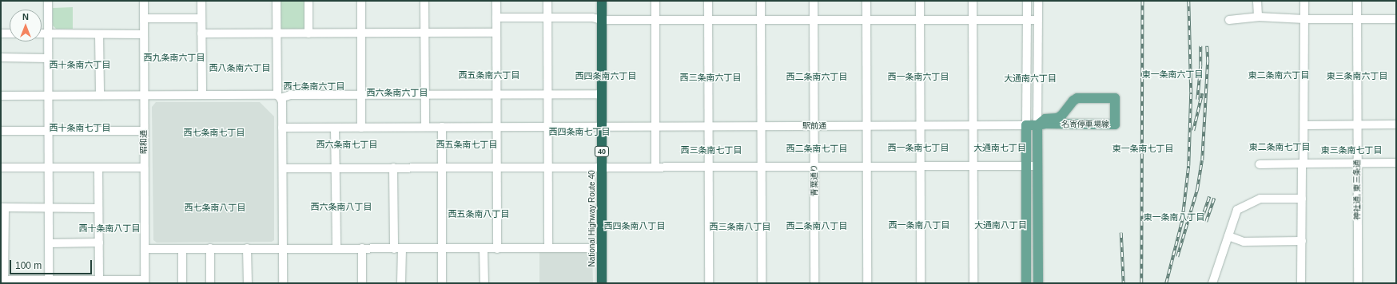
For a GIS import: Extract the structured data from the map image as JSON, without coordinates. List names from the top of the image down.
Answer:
{
  "streets": {
    "highway": ["40", "National Highway Route 40"],
    "main road": ["名寄停車場線"],
    "street": [
      "駅前通",
      "昭和通",
      "青葉通り",
      "神社通, 東三条通"
    ]
  },
  "crossings": [
    ["名寄停車場線", "駅前通"],
    ["駅前通", "青葉通り"],
    ["駅前通", "National Highway Route 40"]
  ],
  "districts": [
    "西九条南六丁目",
    "西十条南六丁目",
    "西八条南六丁目",
    "東一条南六丁目",
    "西五条南六丁目",
    "東二条南六丁目",
    "西四条南六丁目",
    "東三条南六丁目",
    "西二条南六丁目",
    "西一条南六丁目",
    "西三条南六丁目",
    "大通南六丁目",
    "西七条南六丁目",
    "西六条南六丁目",
    "西十条南七丁目",
    "西四条南七丁目",
    "西七条南七丁目",
    "西六条南七丁目",
    "西五条南七丁目",
    "東二条南七丁目",
    "西一条南七丁目",
    "大通南七丁目",
    "西二条南七丁目",
    "東一条南七丁目",
    "西三条南七丁目",
    "東三条南七丁目",
    "西六条南八丁目",
    "西七条南八丁目",
    "西五条南八丁目",
    "東一条南八丁目",
    "西一条南八丁目",
    "大通南八丁目",
    "西四条南八丁目",
    "西二条南八丁目",
    "西三条南八丁目",
    "西十条南八丁目"
  ],
  "scale_bar": "100 m",
  "north": "top"
}
